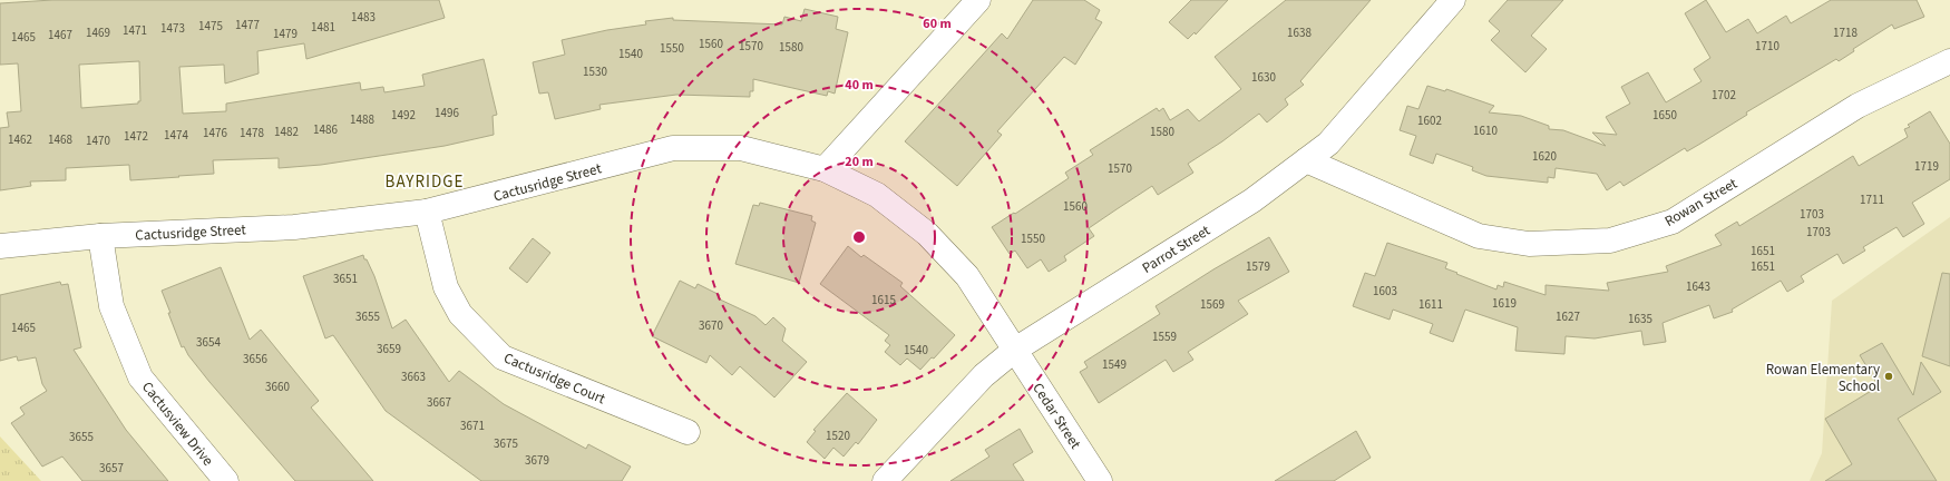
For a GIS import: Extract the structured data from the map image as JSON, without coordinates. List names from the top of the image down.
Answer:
{
  "streets": {
    "street": [
      "Cactusridge Street",
      "Rowan Street",
      "Parrot Street",
      "Cactusridge Court",
      "Cedar Street",
      "Cactusview Drive"
    ]
  },
  "crossings": [
    ["Cactusridge Street", "Parrot Street"],
    ["Cactusridge Street", "Cactusridge Court"],
    ["Cactusridge Street", "Cedar Street"],
    ["Cactusridge Street", "Cactusview Drive"],
    ["Rowan Street", "Parrot Street"],
    ["Parrot Street", "Cedar Street"]
  ],
  "districts": ["BAYRIDGE"],
  "places": ["Rowan Elementary School"],
  "house_numbers": [
    "1483",
    "1477",
    "1475",
    "1481",
    "1473",
    "1471",
    "1469",
    "1638",
    "1718",
    "1479",
    "1467",
    "1465",
    "1560",
    "1570",
    "1710",
    "1580",
    "1550",
    "1540",
    "1530",
    "1630",
    "1702",
    "1496",
    "1492",
    "1650",
    "1488",
    "1602",
    "1486",
    "1610",
    "1482",
    "1580",
    "1476",
    "1478",
    "1474",
    "1472",
    "1462",
    "1468",
    "1470",
    "1620",
    "1719",
    "1570",
    "1711",
    "1560",
    "1703",
    "1703",
    "1550",
    "1651",
    "1579",
    "1651",
    "3651",
    "1643",
    "1603",
    "1615",
    "1619",
    "1569",
    "1611",
    "3655",
    "1627",
    "1635",
    "3670",
    "1465",
    "1559",
    "3654",
    "3659",
    "1540",
    "3656",
    "1549",
    "3663",
    "3660",
    "3667",
    "3671",
    "1520",
    "3655",
    "3675",
    "3679",
    "3657"
  ],
  "rings": ["60 m", "40 m", "20 m"]
}
